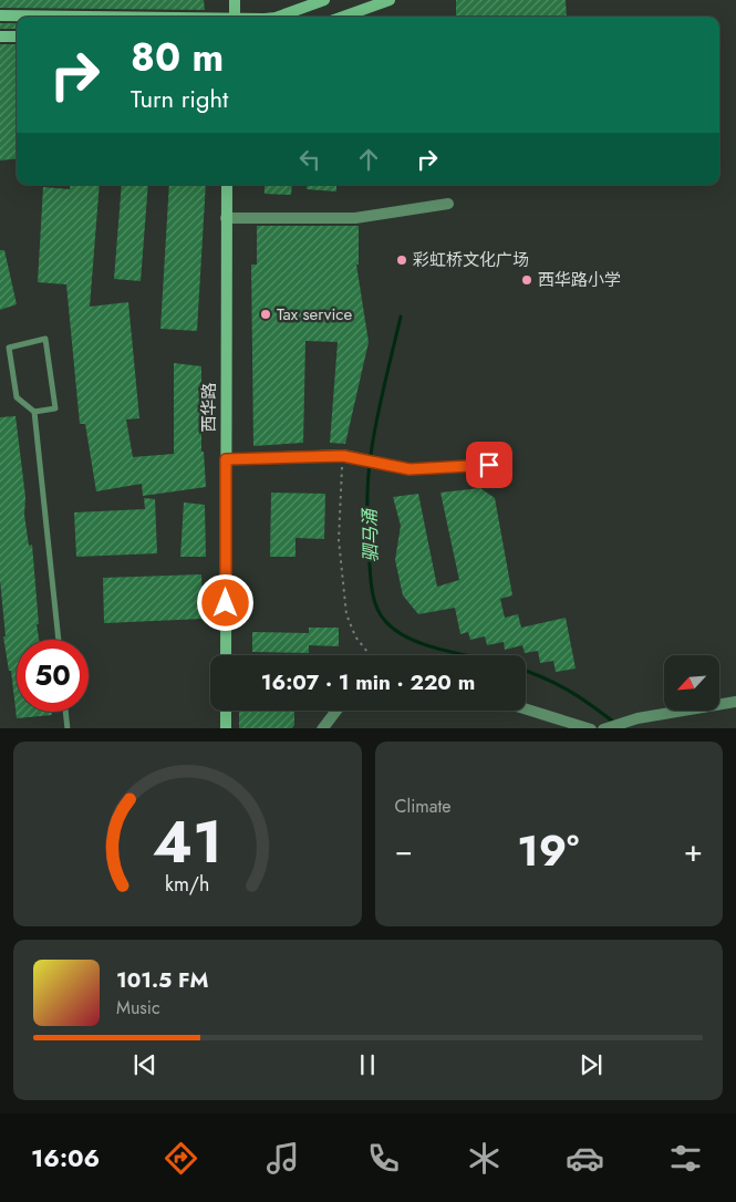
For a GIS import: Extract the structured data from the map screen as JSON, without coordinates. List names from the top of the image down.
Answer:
{
  "streets": {
    "main road": ["西华路"]
  },
  "water": ["驷马涌"],
  "places": ["彩虹桥文化广场", "西华路小学", "Tax service"],
  "north": "bottom left",
  "page": {
    "turn": ["80 m", "Turn right"],
    "limit": "50",
    "trip": "16:07 · 1 min · 220 m",
    "tile": "Climate",
    "heat": ["−", "19°", "+"],
    "song": ["101.5 FM", "Music"],
    "tabs": "16:06",
    "gauge": ["41", "km/h"]
  }
}
